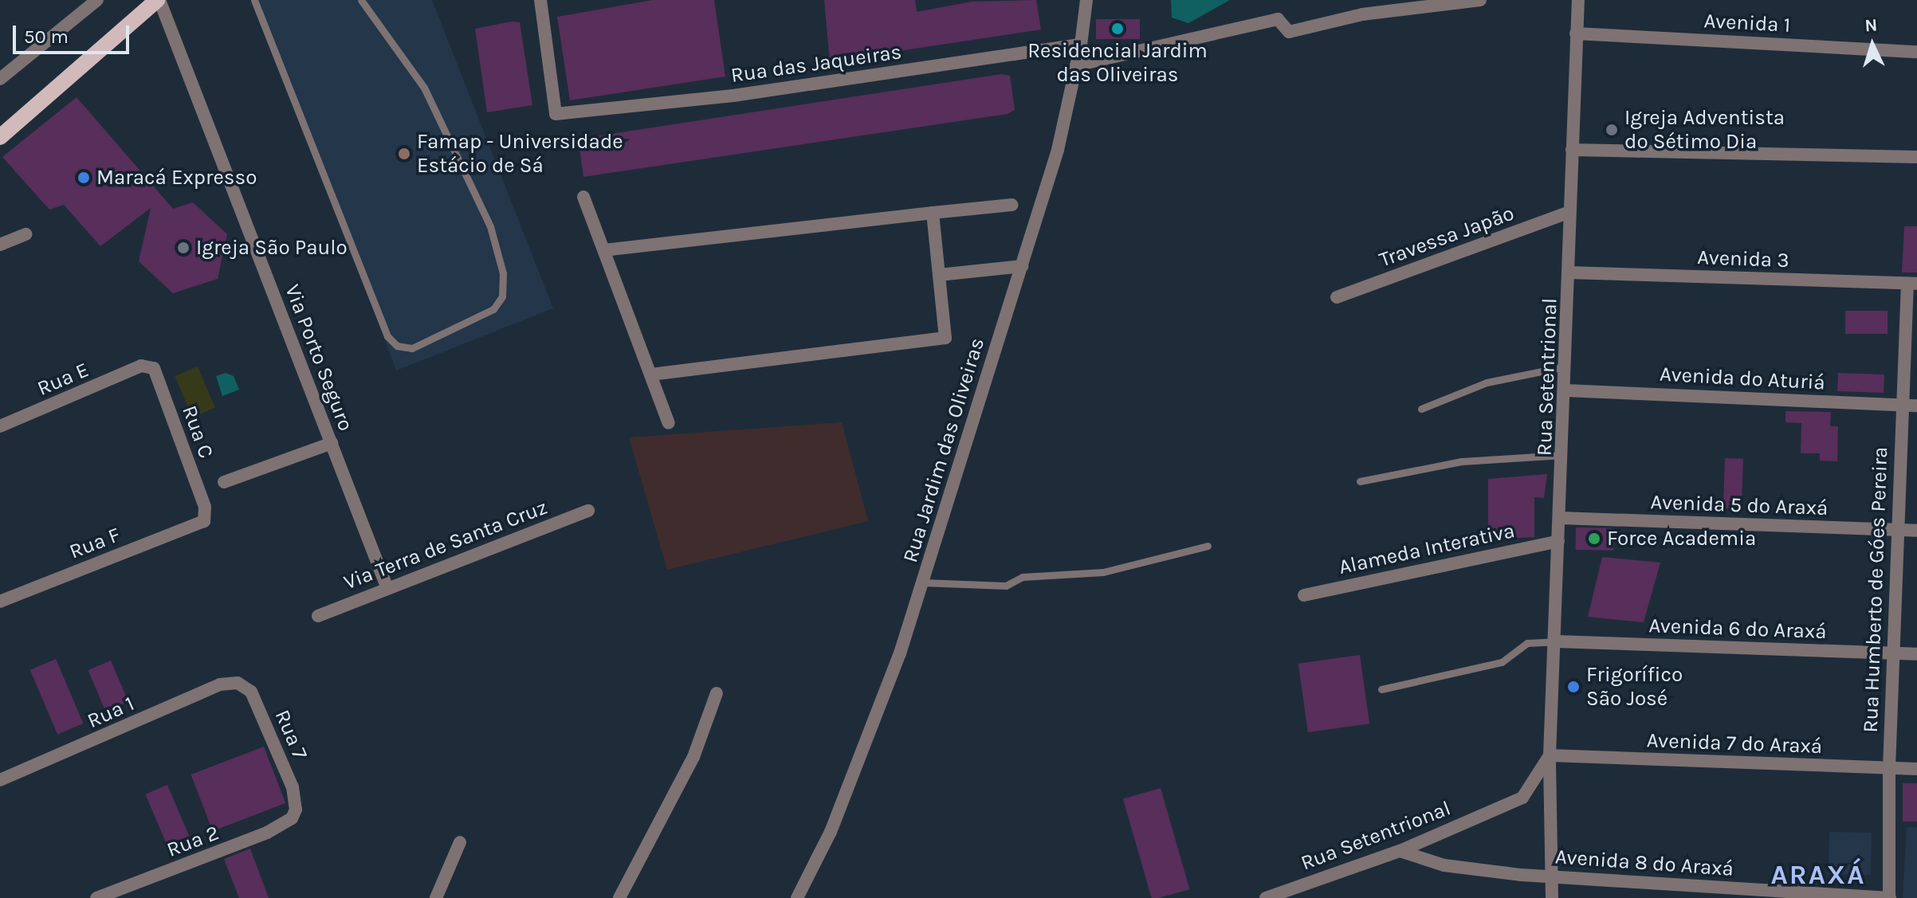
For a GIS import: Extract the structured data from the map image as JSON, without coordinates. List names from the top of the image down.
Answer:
{
  "streets": {
    "street": [
      "Avenida 1",
      "Rua das Jaqueiras",
      "Travessa Japão",
      "Avenida 3",
      "Via Porto Seguro",
      "Rua Setentrional",
      "Avenida do Aturiá",
      "Rua E",
      "Rua C",
      "Rua Jardim das Oliveiras",
      "Avenida 5 do Araxá",
      "Rua F",
      "Via Terra de Santa Cruz",
      "Alameda Interativa",
      "Rua Humberto de Góes Pereira",
      "Avenida 6 do Araxá",
      "Rua 1",
      "Rua 7",
      "Avenida 7 do Araxá",
      "Rua 2",
      "Avenida 8 do Araxá"
    ]
  },
  "crossings": [
    ["Avenida 1", "Rua Setentrional"],
    ["Rua das Jaqueiras", "Rua Jardim das Oliveiras"],
    ["Travessa Japão", "Rua Setentrional"],
    ["Avenida 3", "Rua Setentrional"],
    ["Avenida 3", "Rua Humberto de Góes Pereira"],
    ["Via Porto Seguro", "Via Terra de Santa Cruz"],
    ["Rua Setentrional", "Avenida do Aturiá"],
    ["Rua Setentrional", "Avenida 5 do Araxá"],
    ["Rua Setentrional", "Alameda Interativa"],
    ["Rua Setentrional", "Avenida 6 do Araxá"],
    ["Rua Setentrional", "Avenida 7 do Araxá"],
    ["Rua Setentrional", "Avenida 8 do Araxá"],
    ["Avenida do Aturiá", "Rua Humberto de Góes Pereira"],
    ["Rua E", "Rua C"],
    ["Rua C", "Rua F"],
    ["Avenida 5 do Araxá", "Rua Humberto de Góes Pereira"],
    ["Rua Humberto de Góes Pereira", "Avenida 6 do Araxá"],
    ["Rua Humberto de Góes Pereira", "Avenida 7 do Araxá"],
    ["Rua Humberto de Góes Pereira", "Avenida 8 do Araxá"],
    ["Rua 1", "Rua 7"],
    ["Rua 7", "Rua 2"]
  ],
  "districts": ["ARAXÁ"],
  "places": [
    "Residencial Jardim das Oliveiras",
    "Igreja Adventista do Sétimo Dia",
    "Famap - Universidade Estácio de Sá",
    "Maracá Expresso",
    "Igreja São Paulo",
    "Force Academia",
    "Frigorífico São José"
  ],
  "scale_bar": "50 m",
  "north": "top"
}
